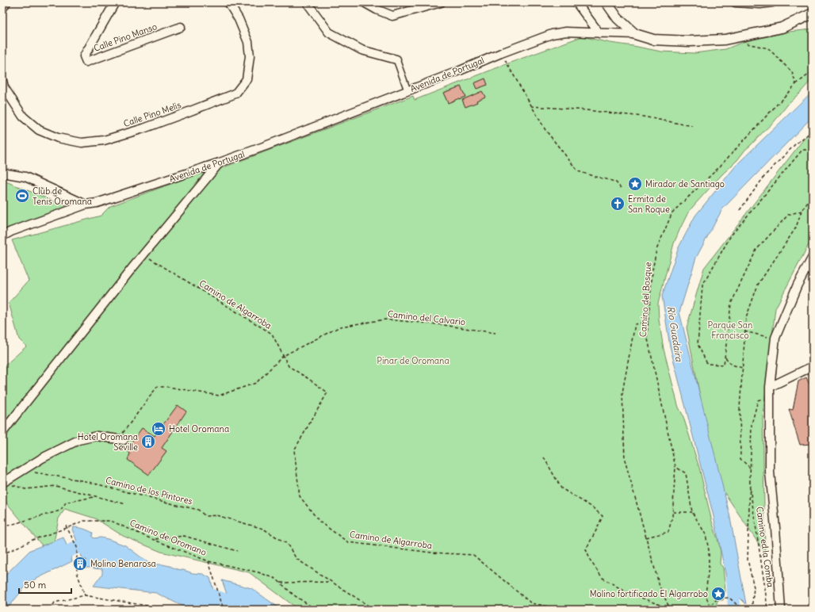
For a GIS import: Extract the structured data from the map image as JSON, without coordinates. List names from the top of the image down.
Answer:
{
  "streets": {
    "street": ["Calle Pino Manso", "Avenida de Portugal", "Calle Pino Melis"],
    "path": [
      "Camino del Bosque",
      "Camino de Algarroba",
      "Camino del Calvario",
      "Camino de los Pintores",
      "Camino de Oromano",
      "Camino ed la Comba"
    ]
  },
  "crossings": [
    ["Camino de Algarroba", "Camino del Calvario"]
  ],
  "water": ["Río Guadaíra"],
  "parks": ["Parque San Francisco", "Pinar de Oromana"],
  "places": {
    "place": ["Mirador de Santiago", "Molino fortificado El Algarrobo"],
    "sports": ["Club de Tenis Oromana"],
    "church": ["Ermita de San Roque"],
    "hotel": ["Hotel Oromana"],
    "building": ["Hotel Oromana Seville", "Molino Benarosa"]
  },
  "scale_bar": "50 m"
}
